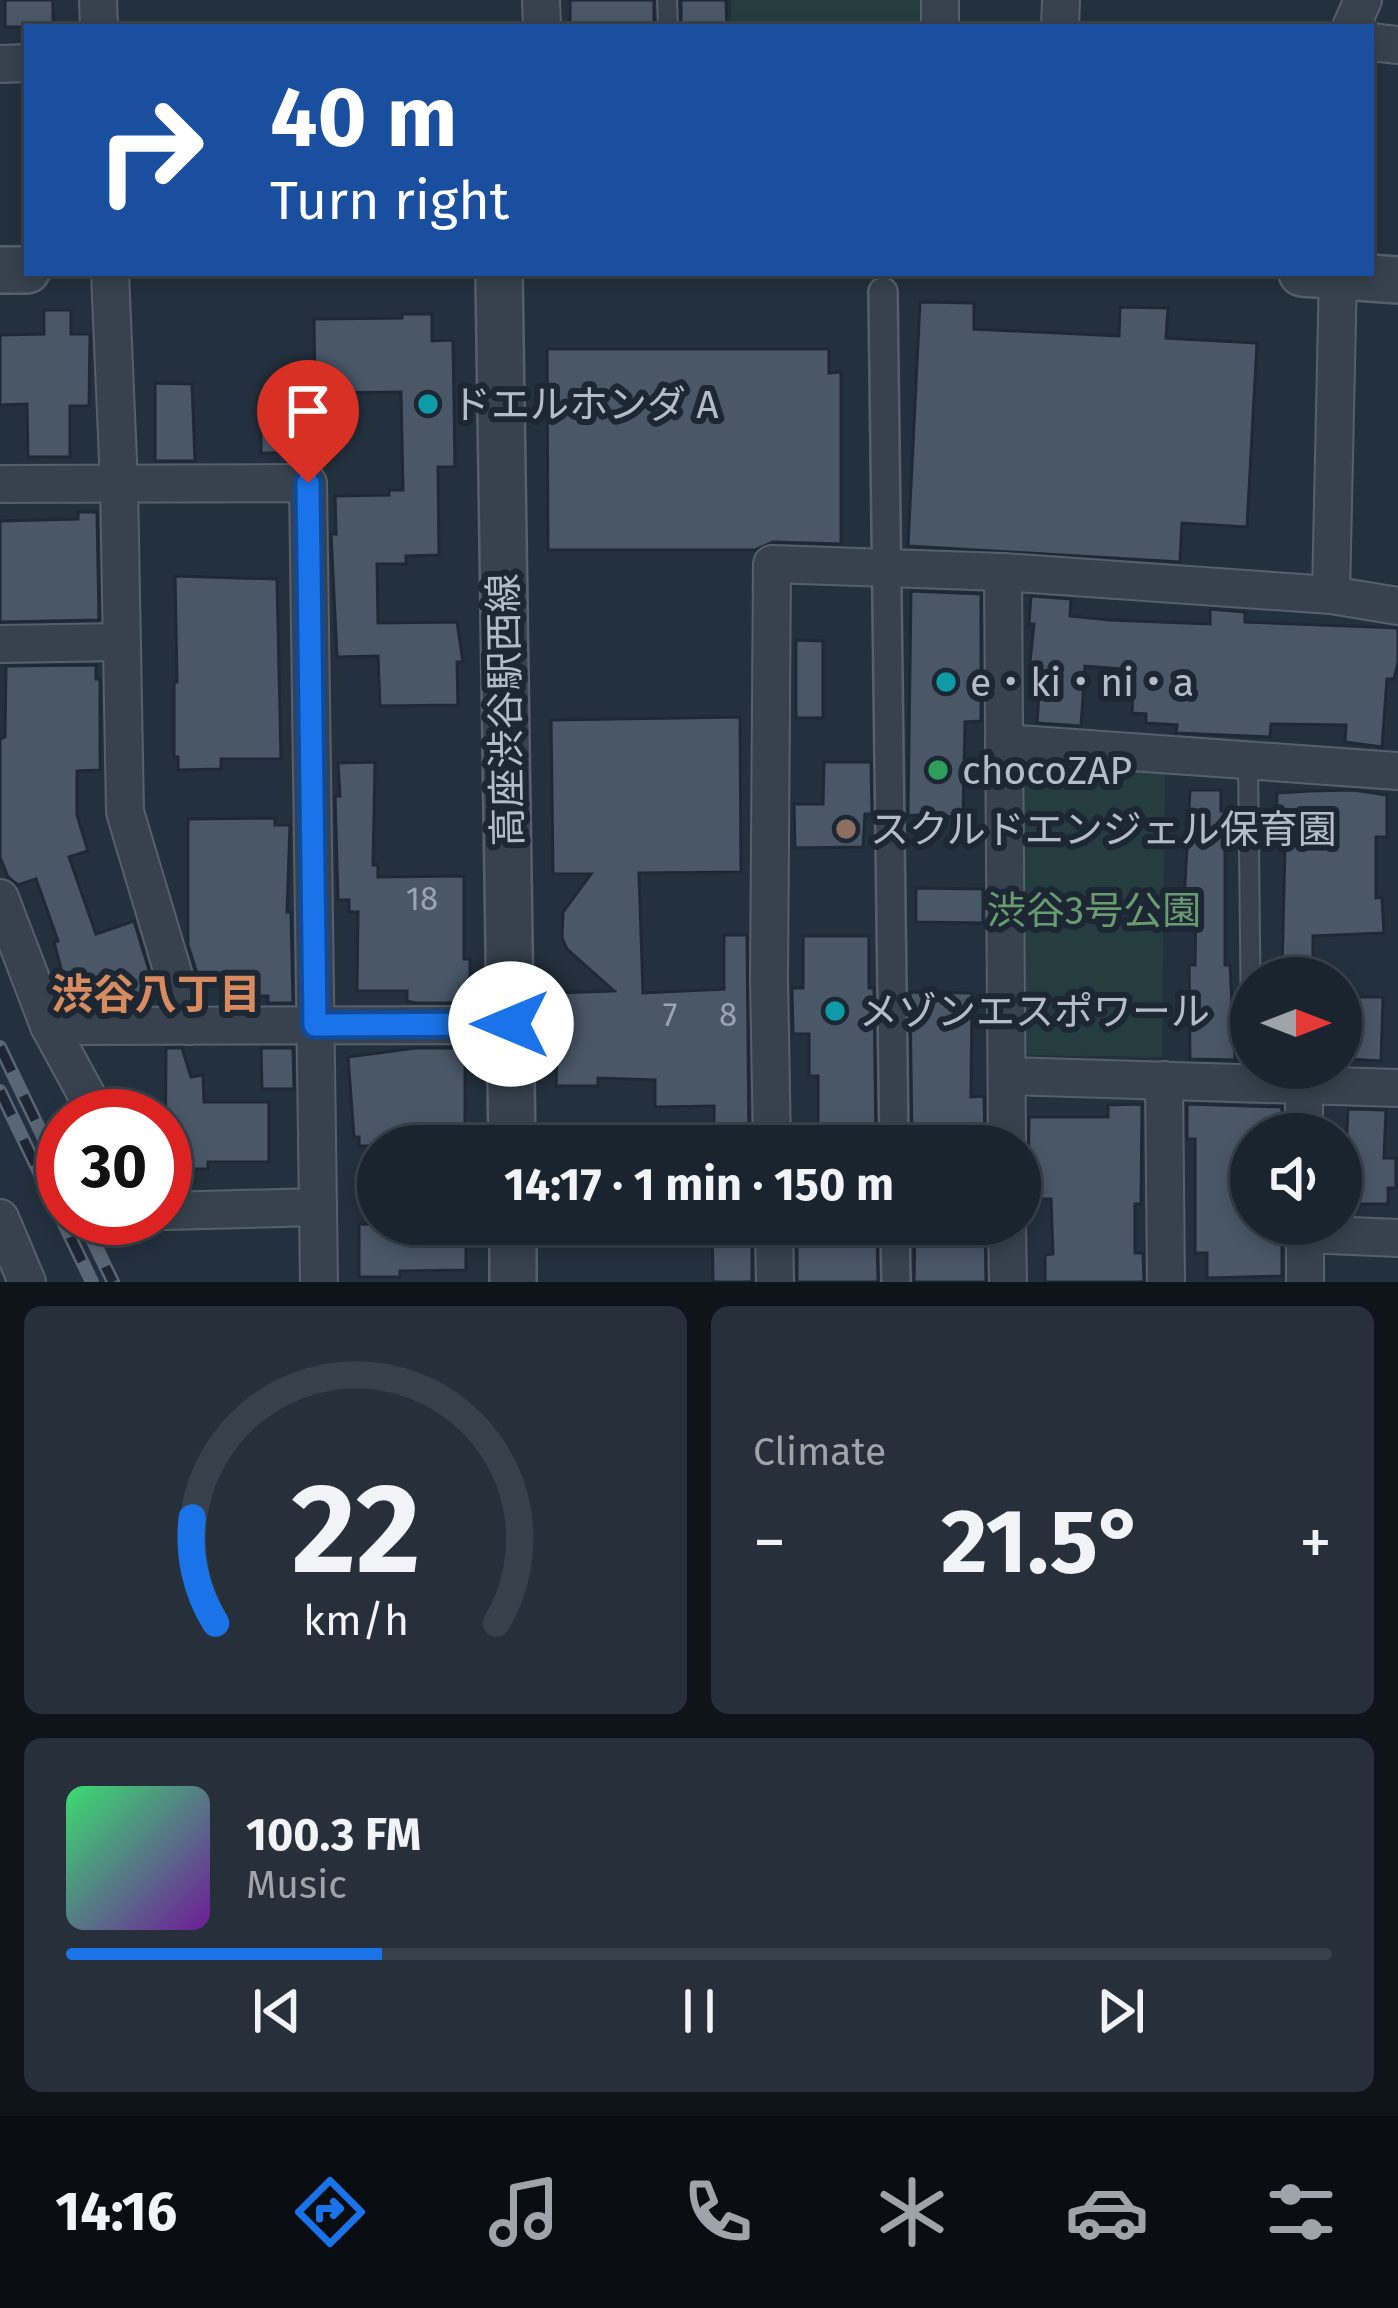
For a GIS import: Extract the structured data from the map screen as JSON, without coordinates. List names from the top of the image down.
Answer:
{
  "streets": {
    "street": ["高座渋谷駅西線"]
  },
  "districts": ["渋谷八丁目"],
  "parks": ["渋谷3号公園"],
  "places": [
    "ドエルホンダ A",
    "e・ki・ni・a",
    "chocoZAP",
    "スクルドエンジェル保育園",
    "メゾンエスポワール"
  ],
  "house_numbers": ["18", "7", "8"],
  "north": "right",
  "page": {
    "turn": ["40 m", "Turn right"],
    "limit": "30",
    "trip": "14:17 · 1 min · 150 m",
    "tile": "Climate",
    "heat": ["−", "21.5°", "+"],
    "song": ["100.3 FM", "Music"],
    "tabs": "14:16",
    "gauge": ["22", "km/h"]
  }
}
